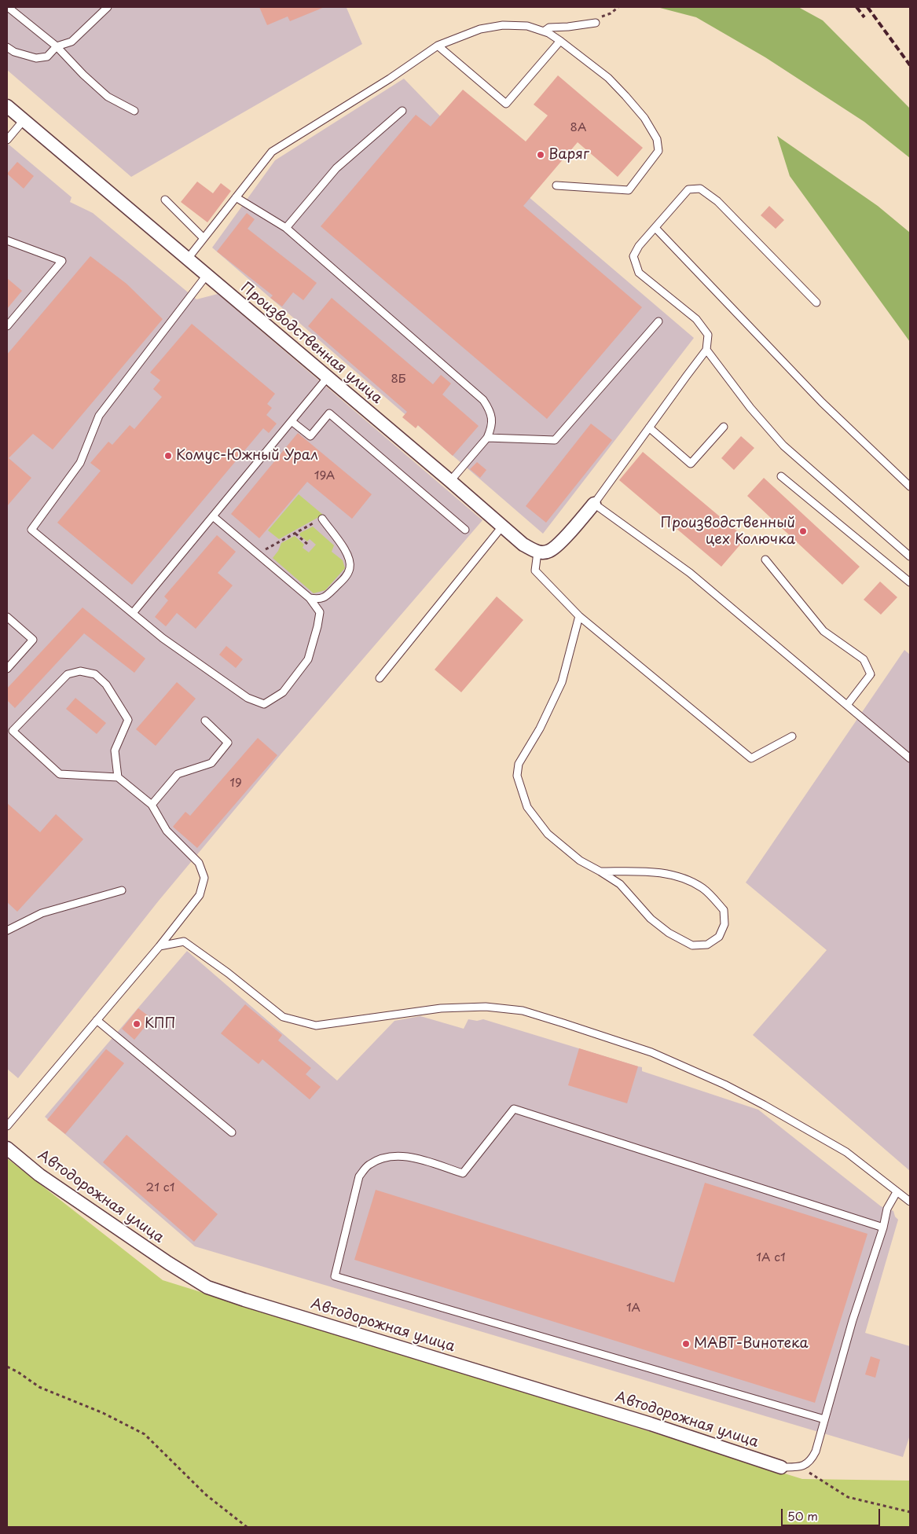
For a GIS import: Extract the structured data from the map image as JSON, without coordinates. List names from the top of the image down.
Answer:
{
  "streets": {
    "street": ["Производственная улица", "Автодорожная улица"]
  },
  "places": [
    "Варяг",
    "Комус-Южный Урал",
    "Производственный цех Колючка",
    "КПП",
    "МАВТ-Винотека"
  ],
  "house_numbers": [
    "8А",
    "8Б",
    "19А",
    "19",
    "21 с1",
    "1А с1",
    "1А"
  ],
  "scale_bar": "50 m"
}
